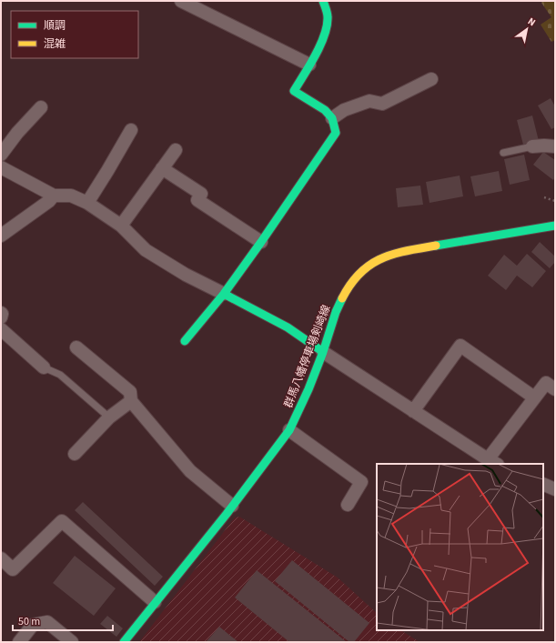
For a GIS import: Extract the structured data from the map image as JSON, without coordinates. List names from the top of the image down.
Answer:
{
  "streets": {
    "main road": ["群馬八幡停車場剣崎線"]
  },
  "legend": ["順調", "混雑"],
  "scale_bar": "50 m",
  "north": "top right"
}
